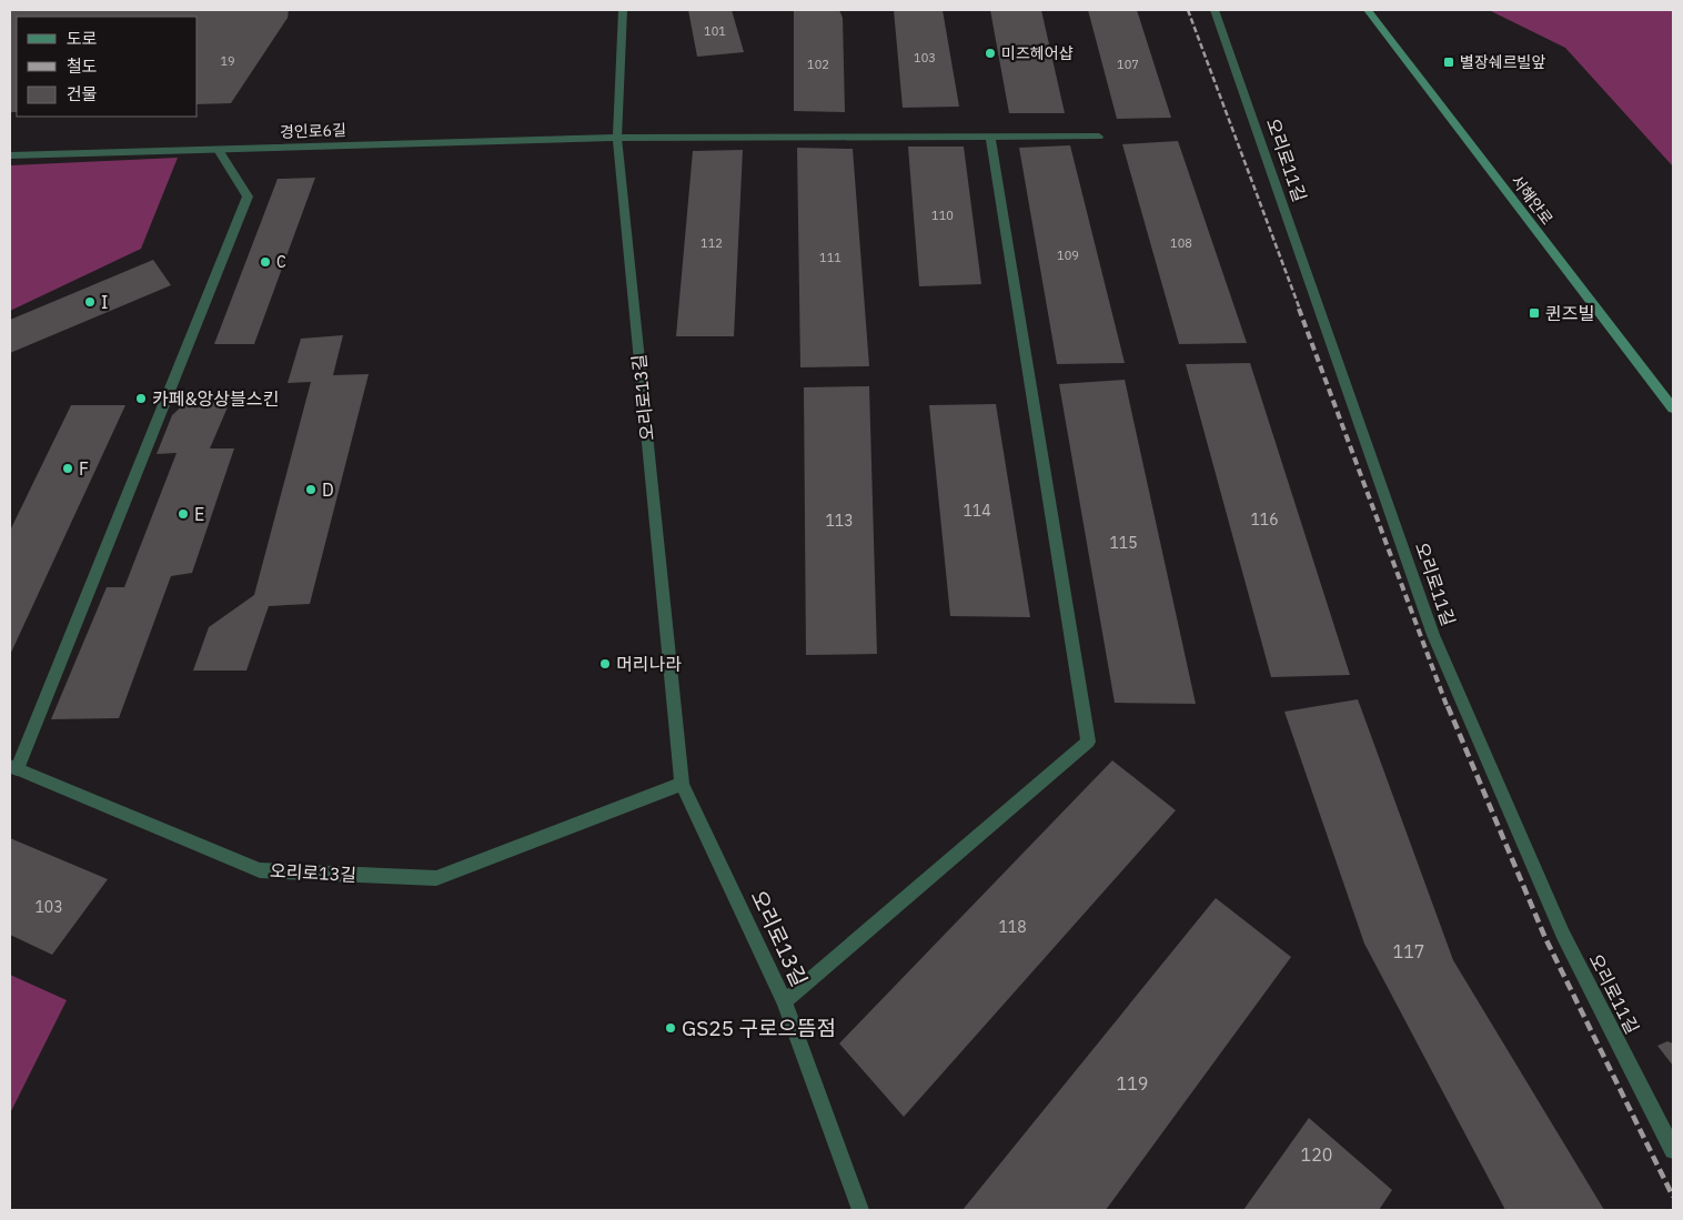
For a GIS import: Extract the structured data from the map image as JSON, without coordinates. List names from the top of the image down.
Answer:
{
  "streets": {
    "main road": ["서해안로"],
    "street": ["경인로6길", "오리로11길", "오리로13길"]
  },
  "crossings": [
    ["경인로6길", "오리로13길"]
  ],
  "places": {
    "other": [
      "미즈헤어샵",
      "C",
      "I",
      "카페&앙상블스킨",
      "F",
      "D",
      "E",
      "머리나라",
      "GS25 구로으뜸점"
    ],
    "transit": ["별장쉐르빌앞", "퀸즈빌"]
  },
  "house_numbers": [
    "101",
    "103",
    "19",
    "102",
    "107",
    "110",
    "112",
    "108",
    "109",
    "111",
    "114",
    "116",
    "113",
    "115",
    "103",
    "118",
    "117",
    "119",
    "120"
  ],
  "legend": ["도로", "철도", "건물"]
}
